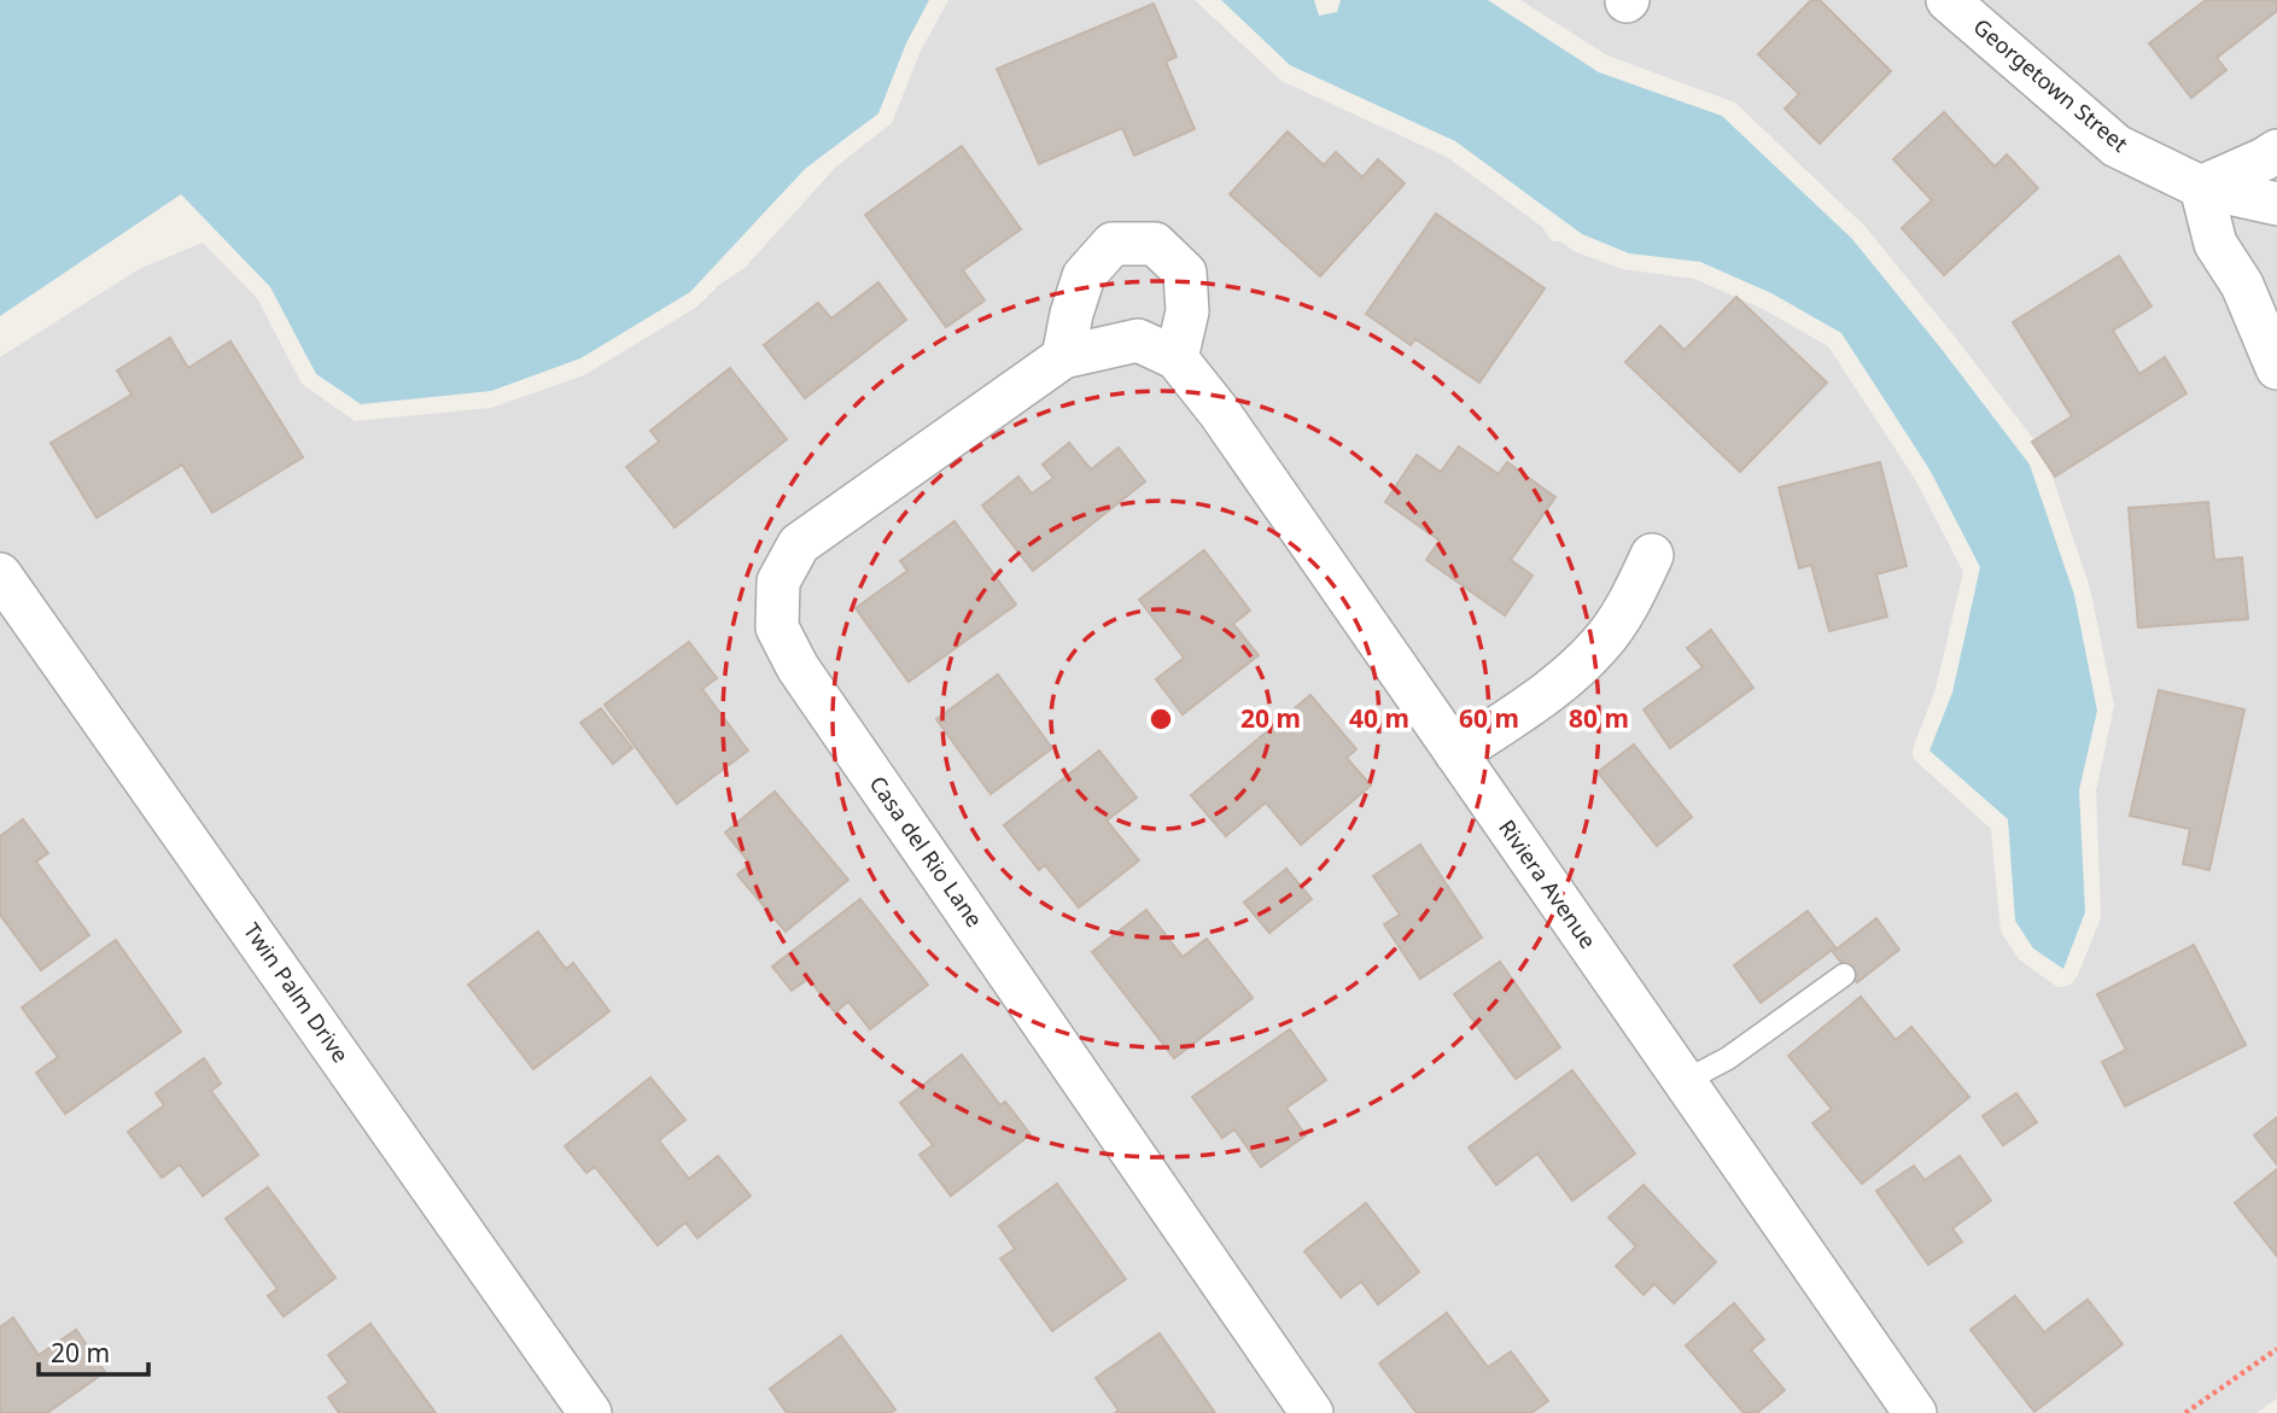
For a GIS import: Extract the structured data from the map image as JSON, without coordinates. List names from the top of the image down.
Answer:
{
  "streets": {
    "street": [
      "Georgetown Street",
      "Casa del Rio Lane",
      "Riviera Avenue",
      "Twin Palm Drive"
    ]
  },
  "crossings": [
    ["Casa del Rio Lane", "Riviera Avenue"]
  ],
  "scale_bar": "20 m",
  "rings": [
    "20 m",
    "40 m",
    "60 m",
    "80 m"
  ]
}
